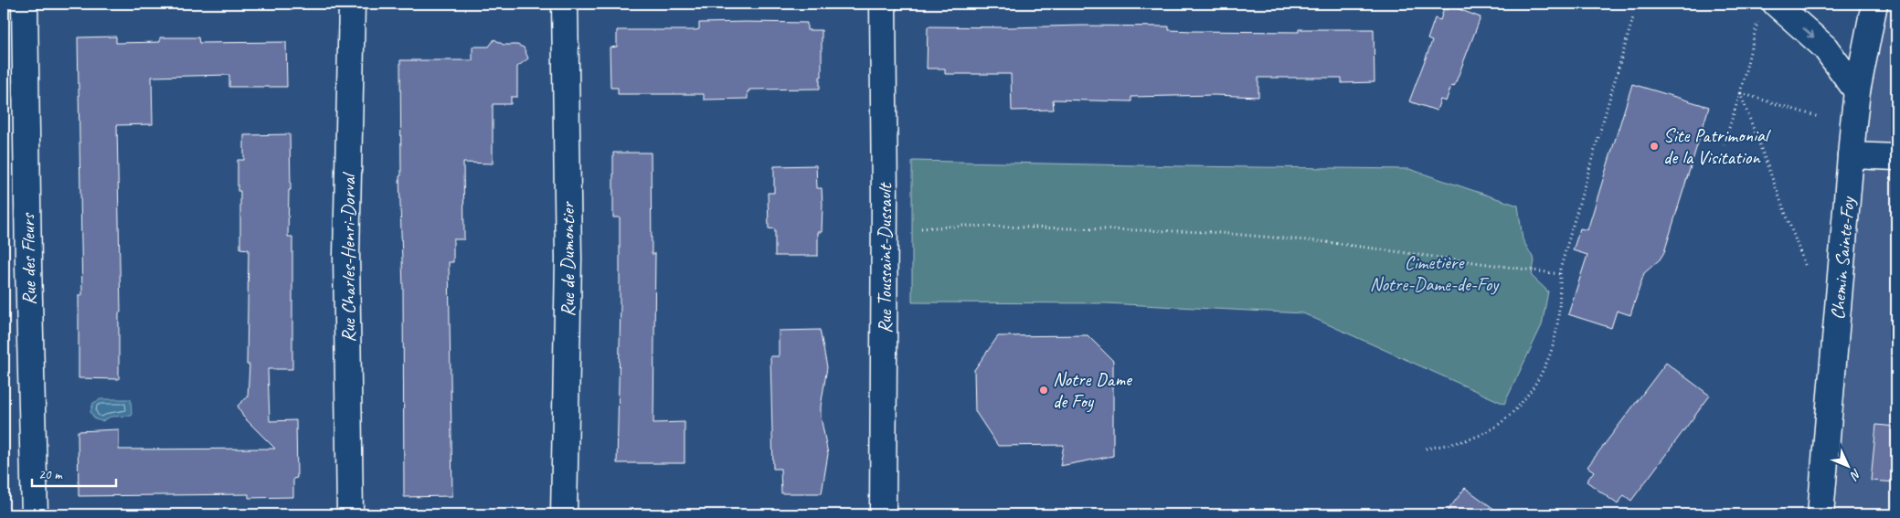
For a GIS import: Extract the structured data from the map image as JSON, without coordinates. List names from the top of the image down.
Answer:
{
  "streets": {
    "street": [
      "Rue Charles-Henri-Dorval",
      "Rue Toussaint-Dussault",
      "Chemin Sainte-Foy",
      "Rue des Fleurs",
      "Rue de Dumontier"
    ]
  },
  "parks": ["Cimetière Notre-Dame-de-Foy"],
  "places": ["Site Patrimonial de la Visitation", "Notre Dame de Foy"],
  "scale_bar": "20 m",
  "north": "bottom right"
}
